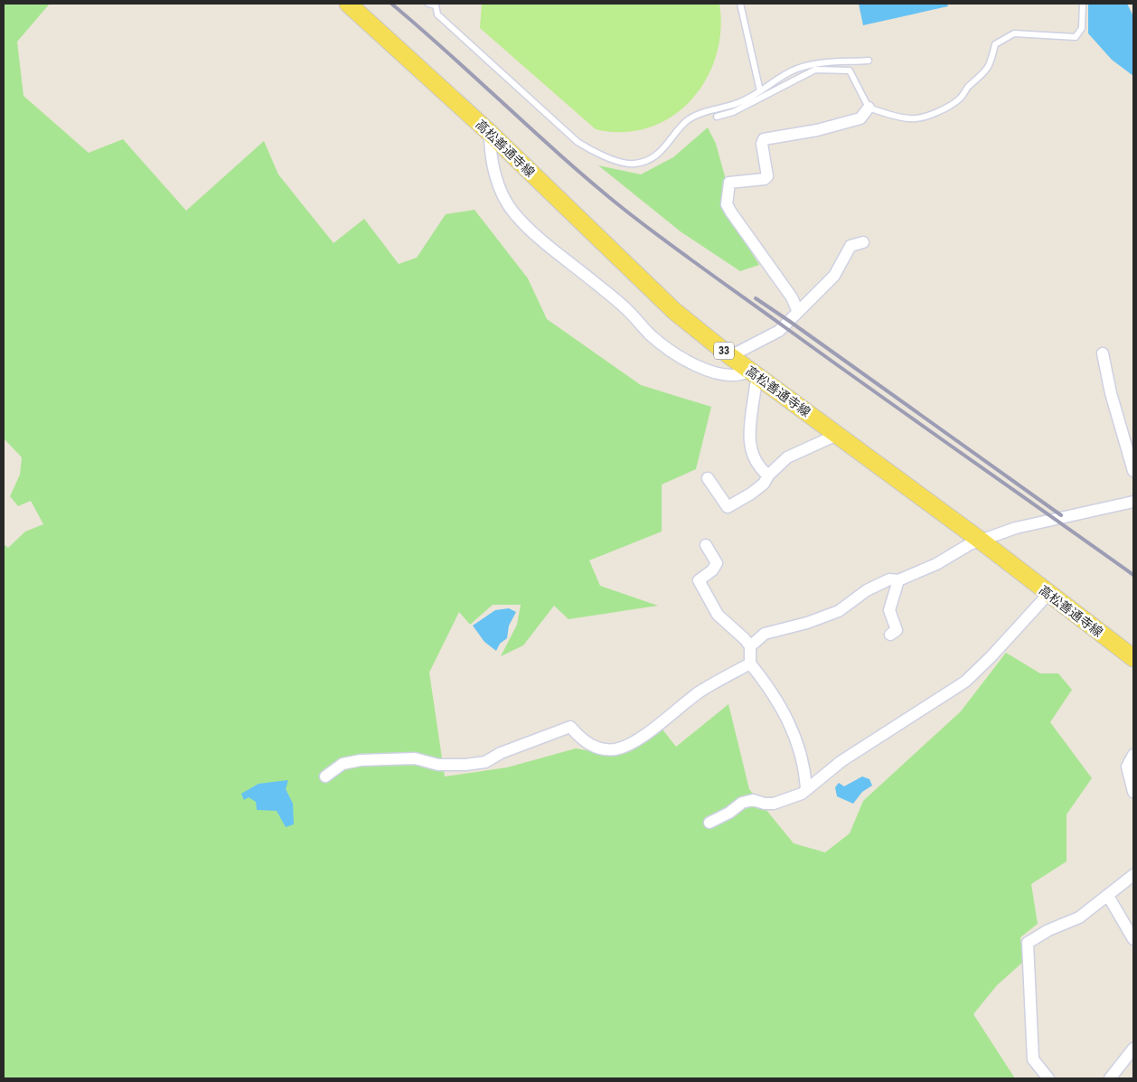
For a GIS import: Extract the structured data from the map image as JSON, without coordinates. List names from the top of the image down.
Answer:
{
  "streets": {
    "main road": ["高松善通寺線", "33"]
  }
}
